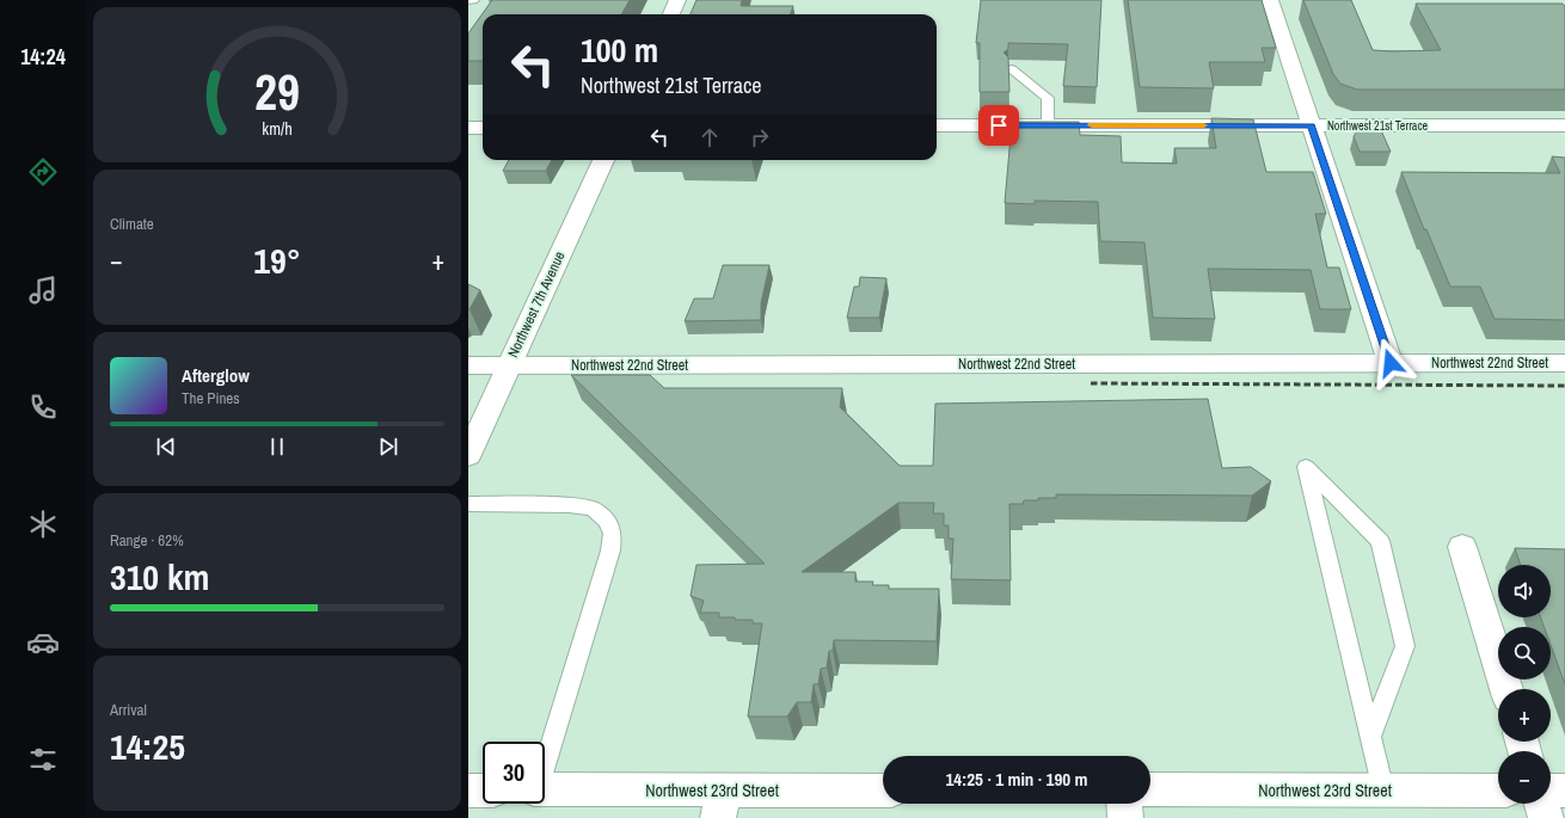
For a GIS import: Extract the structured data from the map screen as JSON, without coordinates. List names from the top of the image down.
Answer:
{
  "streets": {
    "street": [
      "Northwest 21st Terrace",
      "Northwest 7th Avenue",
      "Northwest 22nd Street",
      "Northwest 23rd Street"
    ]
  },
  "crossings": [
    ["Northwest 7th Avenue", "Northwest 22nd Street"]
  ],
  "page": {
    "tabs": "14:24",
    "turn": ["100 m", "Northwest 21st Terrace"],
    "tile": [
      "Climate",
      ["Range · 62%", "310 km"],
      ["Arrival", "14:25"]
    ],
    "heat": ["−", "19°", "+"],
    "song": ["Afterglow", "The Pines"],
    "map_buttons": ["+", "−"],
    "limit": "30",
    "trip": "14:25 · 1 min · 190 m",
    "gauge": ["29", "km/h"]
  }
}
